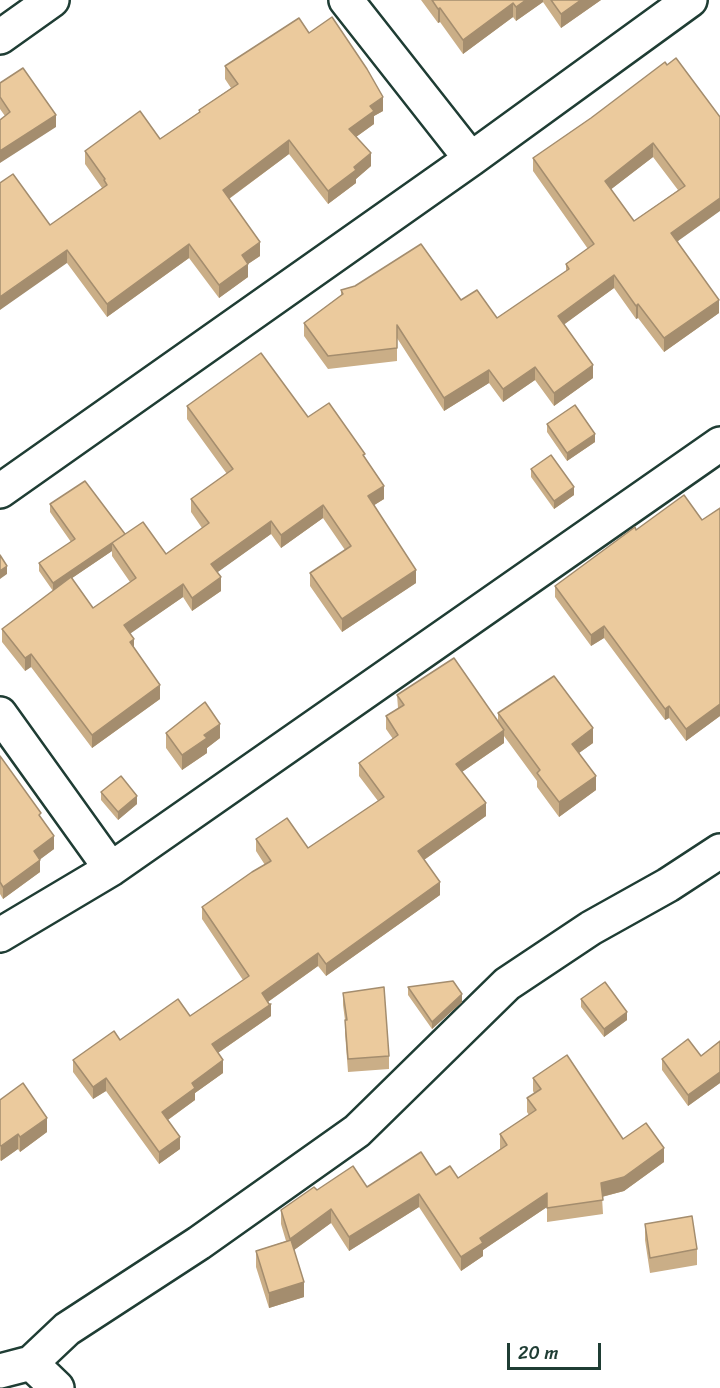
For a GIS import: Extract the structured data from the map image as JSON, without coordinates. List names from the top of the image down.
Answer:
{
  "scale_bar": "20 m"
}
